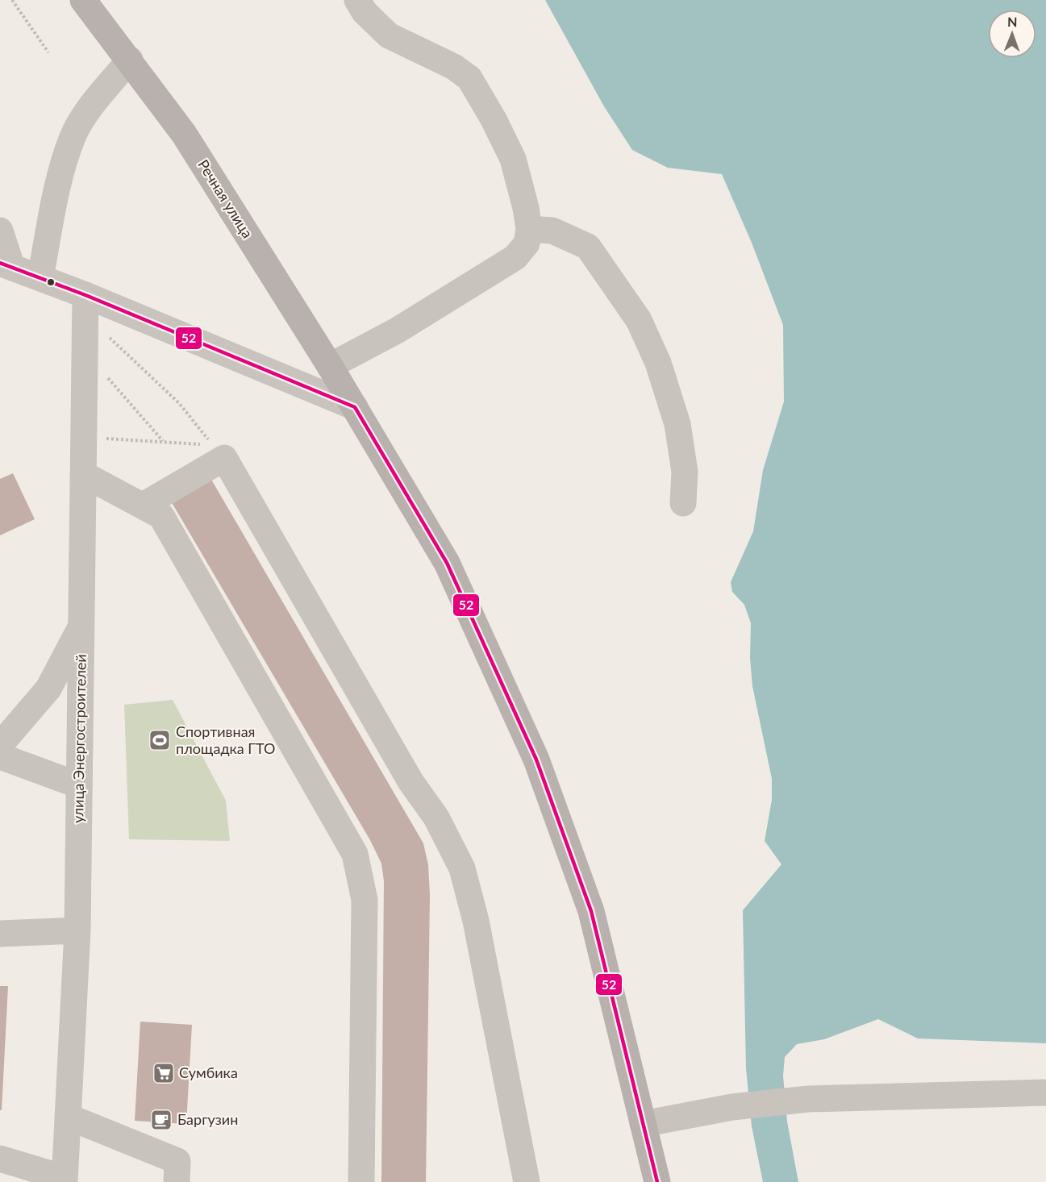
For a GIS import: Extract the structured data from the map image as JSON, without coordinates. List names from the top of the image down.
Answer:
{
  "streets": {
    "main road": ["Речная улица"],
    "street": ["улица Энергостроителей"]
  },
  "places": {
    "sports": ["Спортивная площадка ГТО"],
    "supermarket": ["Сумбика"],
    "cafe": ["Баргузин"]
  },
  "lines": ["transit line 52"],
  "north": "top"
}
